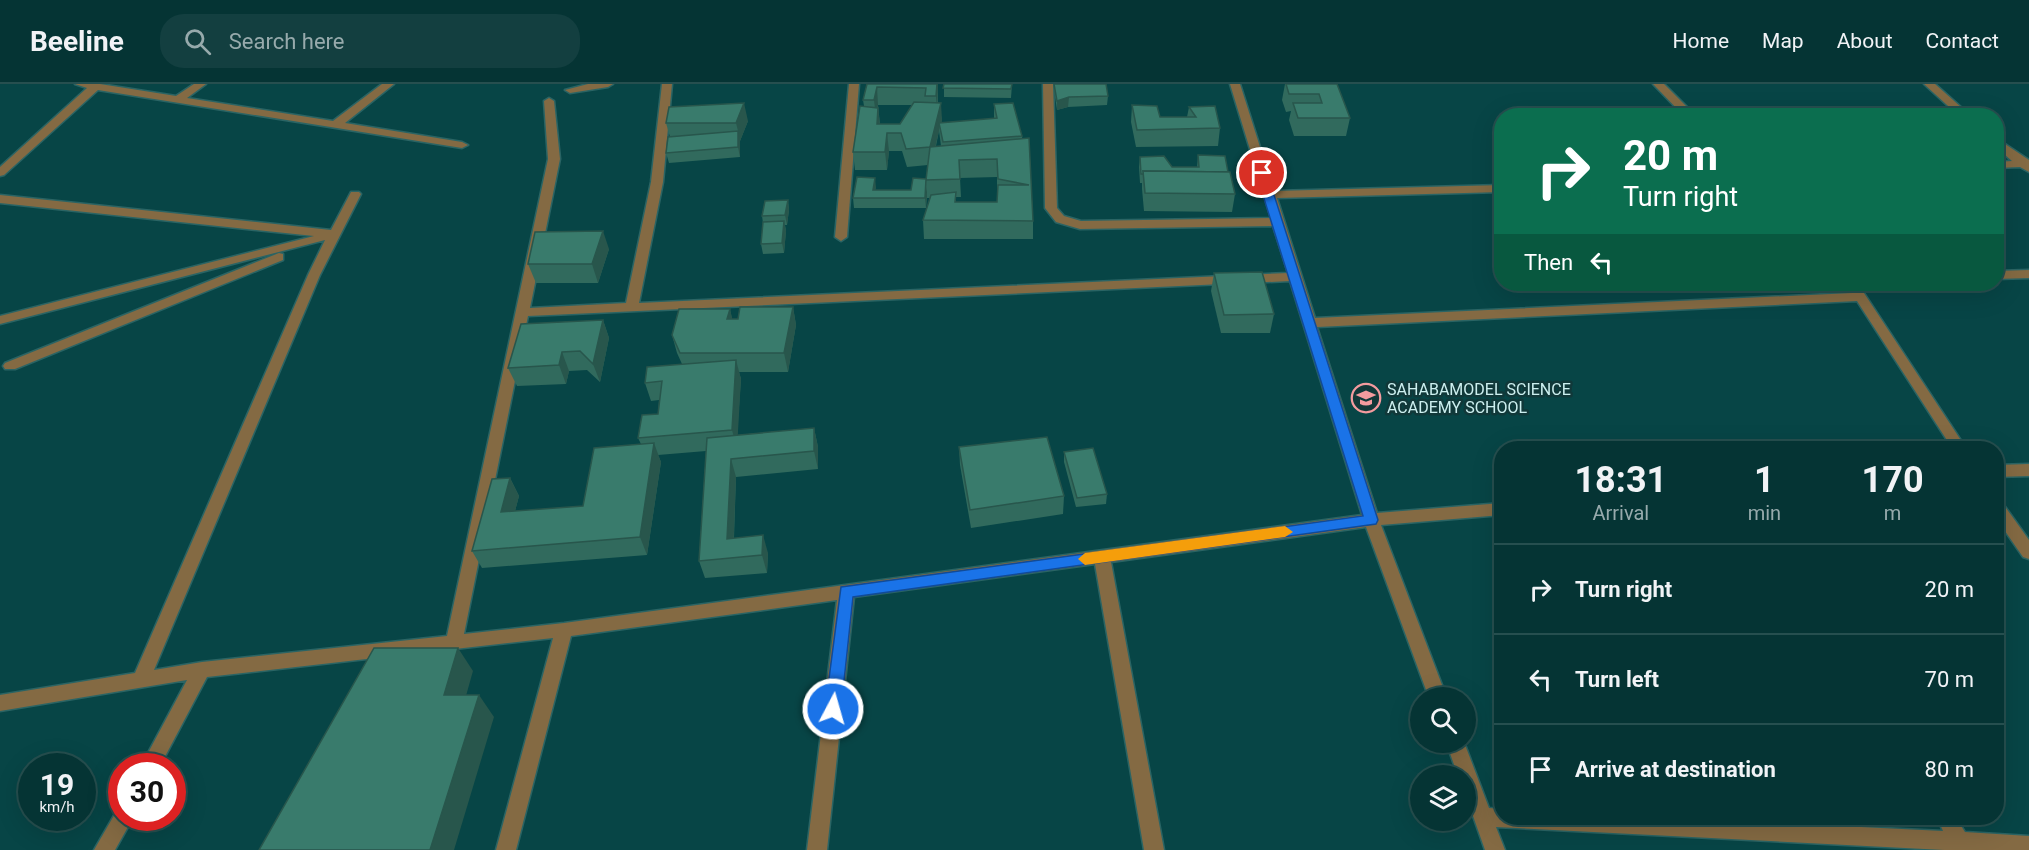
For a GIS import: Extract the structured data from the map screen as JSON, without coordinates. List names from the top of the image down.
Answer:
{
  "places": {
    "school or university": ["SAHABAMODEL SCIENCE ACADEMY SCHOOL"]
  },
  "page": {
    "header": "Beeline",
    "search": "Search here",
    "nav": [
      "Home",
      "Map",
      "About",
      "Contact"
    ],
    "turn": ["20 m", "Turn right"],
    "then": "Then",
    "eta": [
      "18:31",
      "Arrival",
      "1",
      "min",
      "170",
      "m"
    ],
    "list": [
      {
        "name": "Turn right",
        "value": "20 m"
      },
      {
        "name": "Turn left",
        "value": "70 m"
      },
      {
        "name": "Arrive at destination",
        "value": "80 m"
      }
    ],
    "speed": "19 km/h",
    "limit": "30"
  }
}
